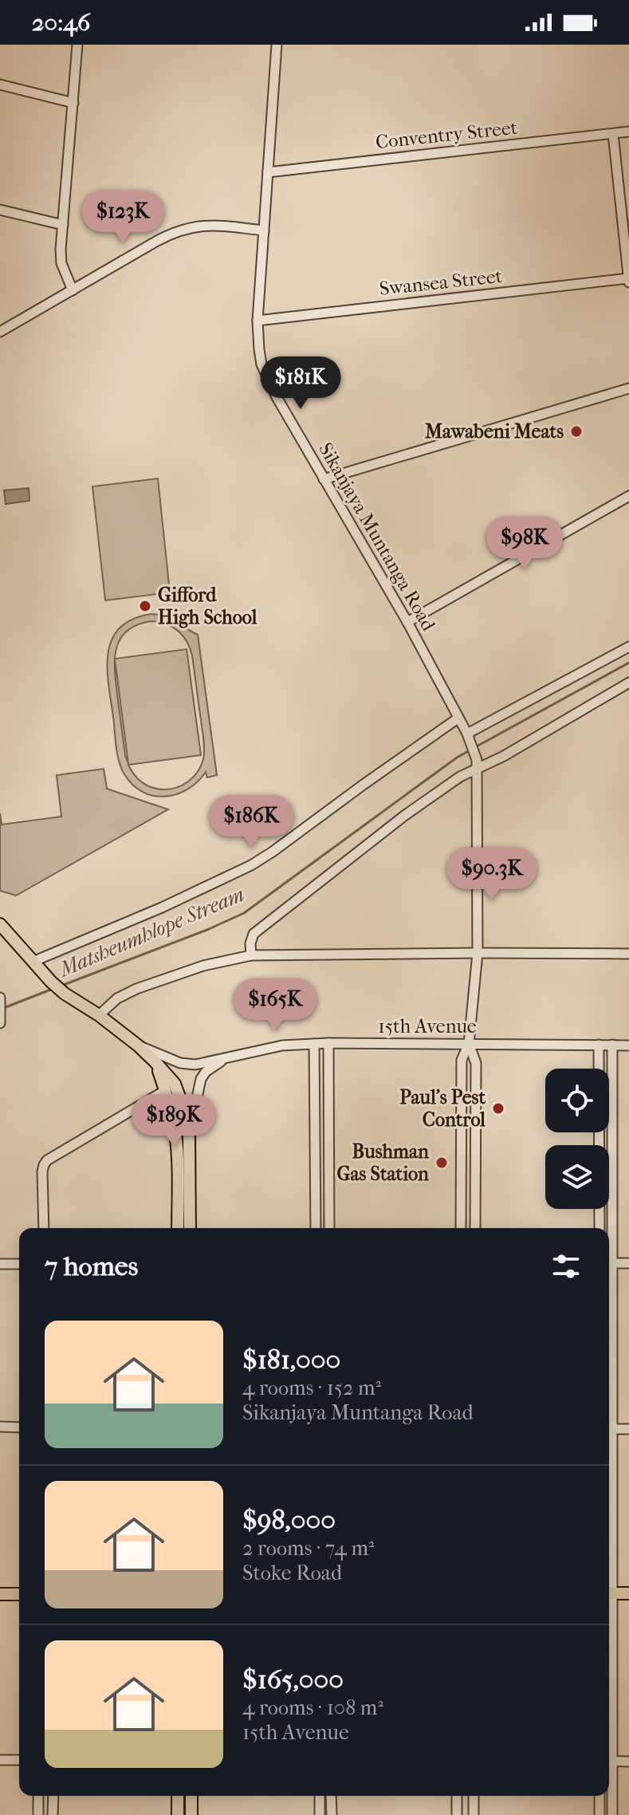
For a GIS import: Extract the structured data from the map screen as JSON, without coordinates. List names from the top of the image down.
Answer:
{
  "streets": {
    "street": [
      "Conventry Street",
      "Swansea Street",
      "Sikanjaya Muntanga Road",
      "15th Avenue"
    ]
  },
  "crossings": [
    ["Conventry Street", "Sikanjaya Muntanga Road"],
    ["Swansea Street", "Sikanjaya Muntanga Road"],
    ["Sikanjaya Muntanga Road", "15th Avenue"]
  ],
  "water": ["Matsheumhlope Stream"],
  "places": [
    "Mawabeni Meats",
    "Gifford High School",
    "Paul's Pest Control",
    "Bushman Gas Station"
  ],
  "page": {
    "status": "20:46",
    "price": [
      "$123K",
      "$181K",
      "$98K",
      "$186K",
      "$90.3K",
      "$165K",
      "$189K"
    ],
    "heading": "7 homes",
    "list": [
      {
        "name": "$181,000",
        "note": "4 rooms · 152 m² · Sikanjaya Muntanga Road"
      },
      {
        "name": "$98,000",
        "note": "2 rooms · 74 m² · Stoke Road"
      },
      {
        "name": "$165,000",
        "note": "4 rooms · 108 m² · 15th Avenue"
      }
    ]
  }
}
